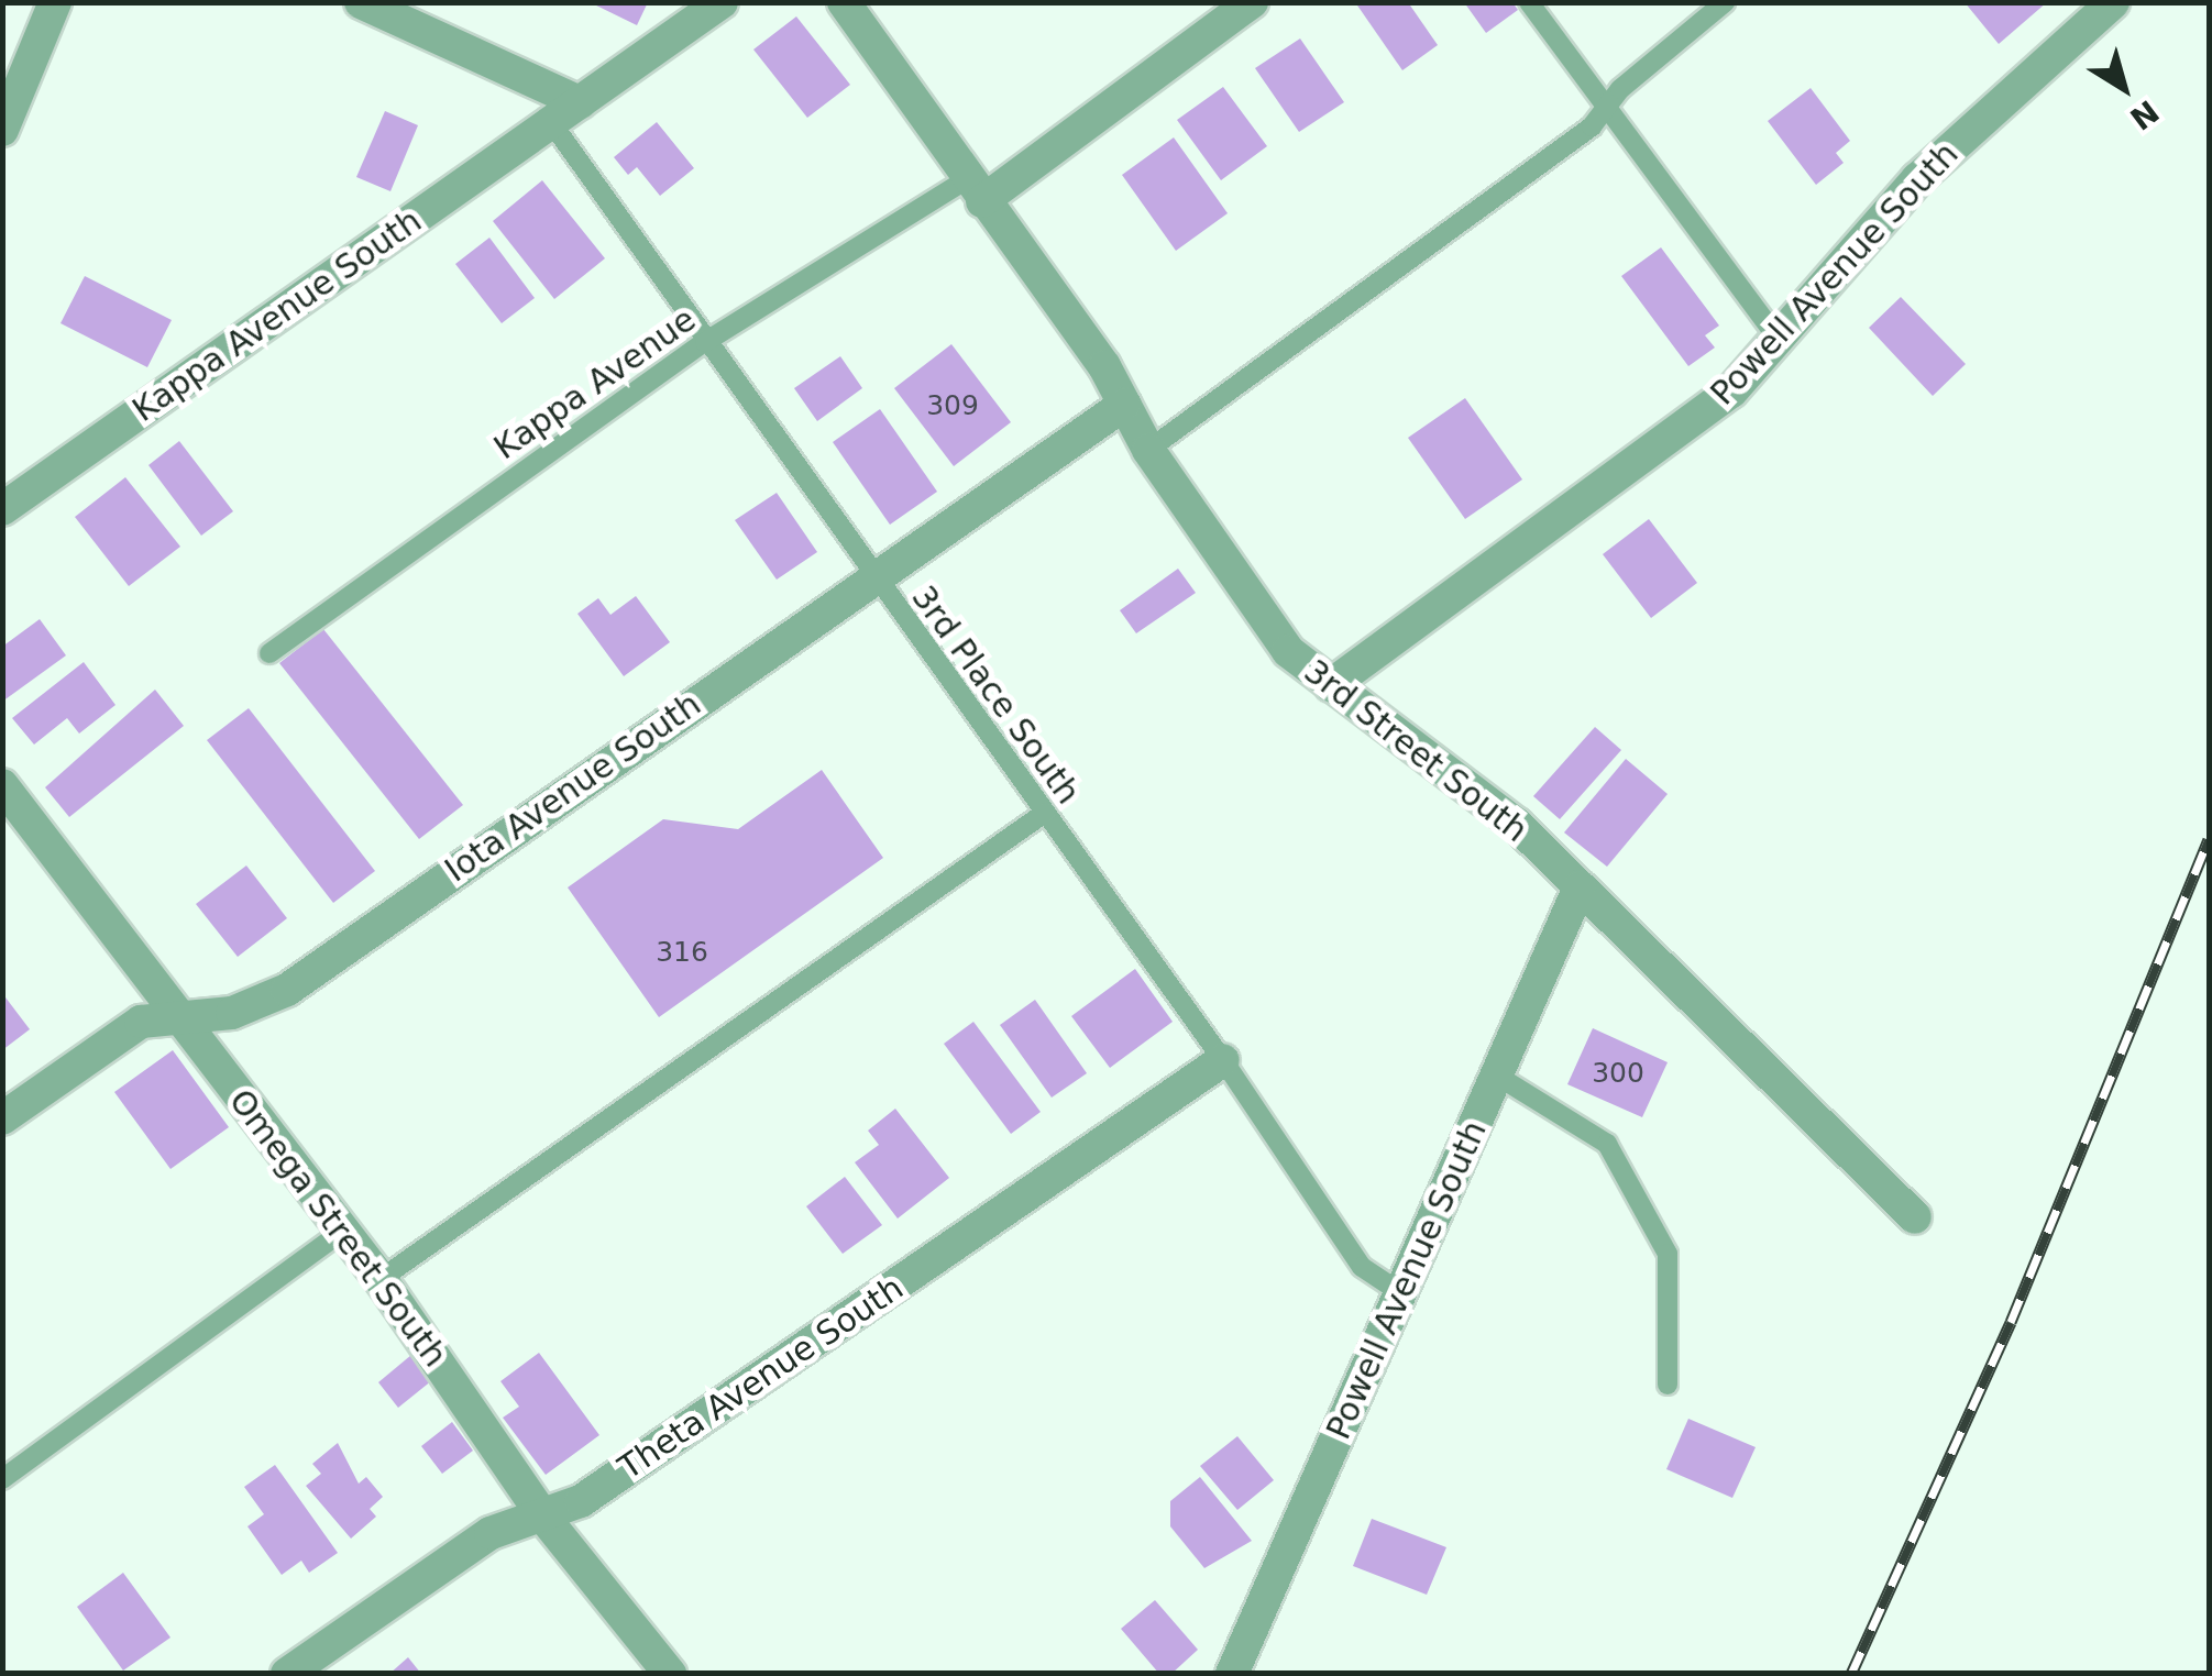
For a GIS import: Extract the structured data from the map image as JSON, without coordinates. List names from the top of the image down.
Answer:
{
  "streets": {
    "street": [
      "Powell Avenue South",
      "Kappa Avenue South",
      "3rd Street South",
      "Iota Avenue South",
      "Omega Street South",
      "Theta Avenue South"
    ],
    "lane": ["Kappa Avenue", "3rd Place South"]
  },
  "crossings": [
    ["Powell Avenue South", "3rd Place South"],
    ["Powell Avenue South", "3rd Street South"],
    ["Kappa Avenue South", "3rd Place South"],
    ["Kappa Avenue", "3rd Place South"],
    ["Kappa Avenue", "3rd Street South"],
    ["3rd Place South", "Iota Avenue South"],
    ["3rd Place South", "Theta Avenue South"],
    ["3rd Street South", "Iota Avenue South"],
    ["Iota Avenue South", "Omega Street South"],
    ["Omega Street South", "Theta Avenue South"]
  ],
  "house_numbers": ["309", "316", "300"],
  "north": "bottom right"
}
